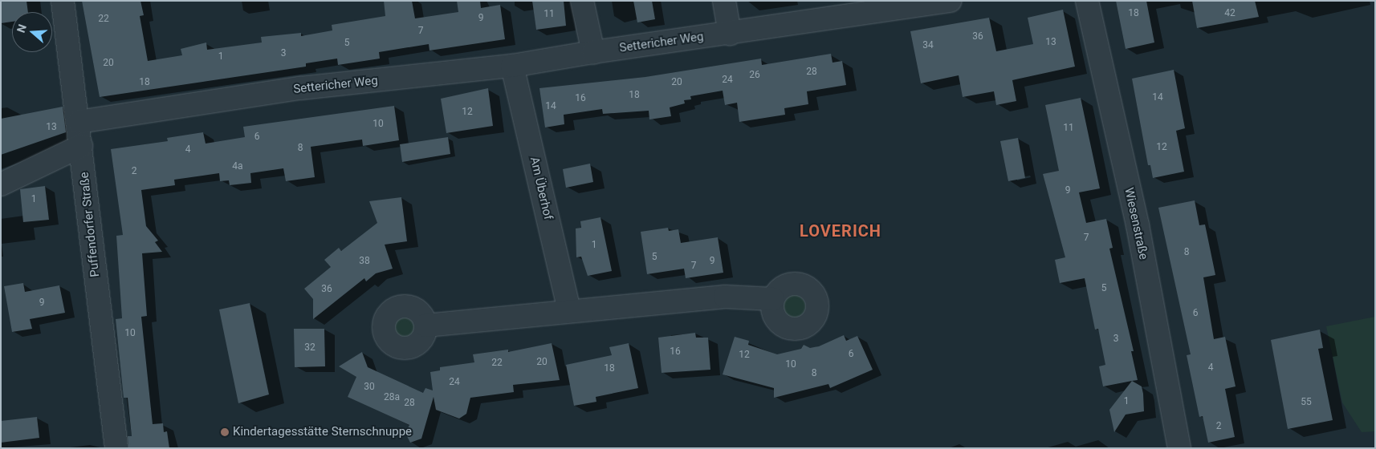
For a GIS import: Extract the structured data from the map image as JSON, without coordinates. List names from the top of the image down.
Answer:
{
  "streets": {
    "street": [
      "Settericher Weg",
      "Am Überhof",
      "Wiesenstraße",
      "Puffendorfer Straße"
    ]
  },
  "crossings": [
    ["Settericher Weg", "Am Überhof"],
    ["Settericher Weg", "Puffendorfer Straße"]
  ],
  "districts": ["LOVERICH"],
  "places": ["Kindertagesstätte Sternschnuppe"],
  "house_numbers": [
    "18",
    "42",
    "11",
    "9",
    "22",
    "7",
    "36",
    "13",
    "5",
    "34",
    "3",
    "1",
    "20",
    "28",
    "26",
    "24",
    "18",
    "20",
    "18",
    "14",
    "16",
    "14",
    "12",
    "10",
    "13",
    "11",
    "6",
    "12",
    "8",
    "4",
    "4a",
    "2",
    "9",
    "1",
    "7",
    "1",
    "8",
    "5",
    "38",
    "9",
    "7",
    "5",
    "36",
    "9",
    "6",
    "10",
    "3",
    "32",
    "16",
    "6",
    "12",
    "20",
    "22",
    "10",
    "4",
    "18",
    "8",
    "24",
    "30",
    "28a",
    "1",
    "55",
    "28",
    "2"
  ],
  "north": "left"
}
